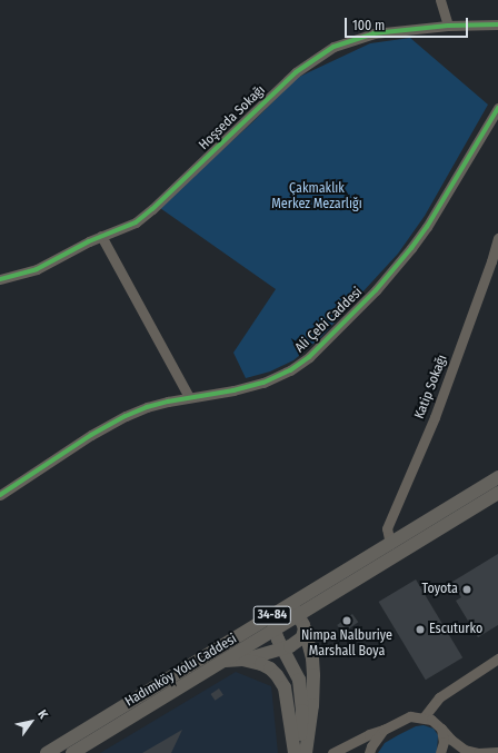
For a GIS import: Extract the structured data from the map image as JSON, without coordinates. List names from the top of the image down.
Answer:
{
  "streets": {
    "main road": ["34-84", "Hadımköy Yolu Caddesi"],
    "street": ["Hoşseda Sokağı", "Ali Çebi Caddesi", "Katip Sokağı"]
  },
  "crossings": [
    ["Katip Sokağı", "Hadımköy Yolu Caddesi"]
  ],
  "parks": ["Çakmaklık Merkez Mezarlığı"],
  "places": ["Toyota", "Nimpa Nalburiye Marshall Boya", "Escuturko"],
  "scale_bar": "100 m",
  "north": "top right"
}
